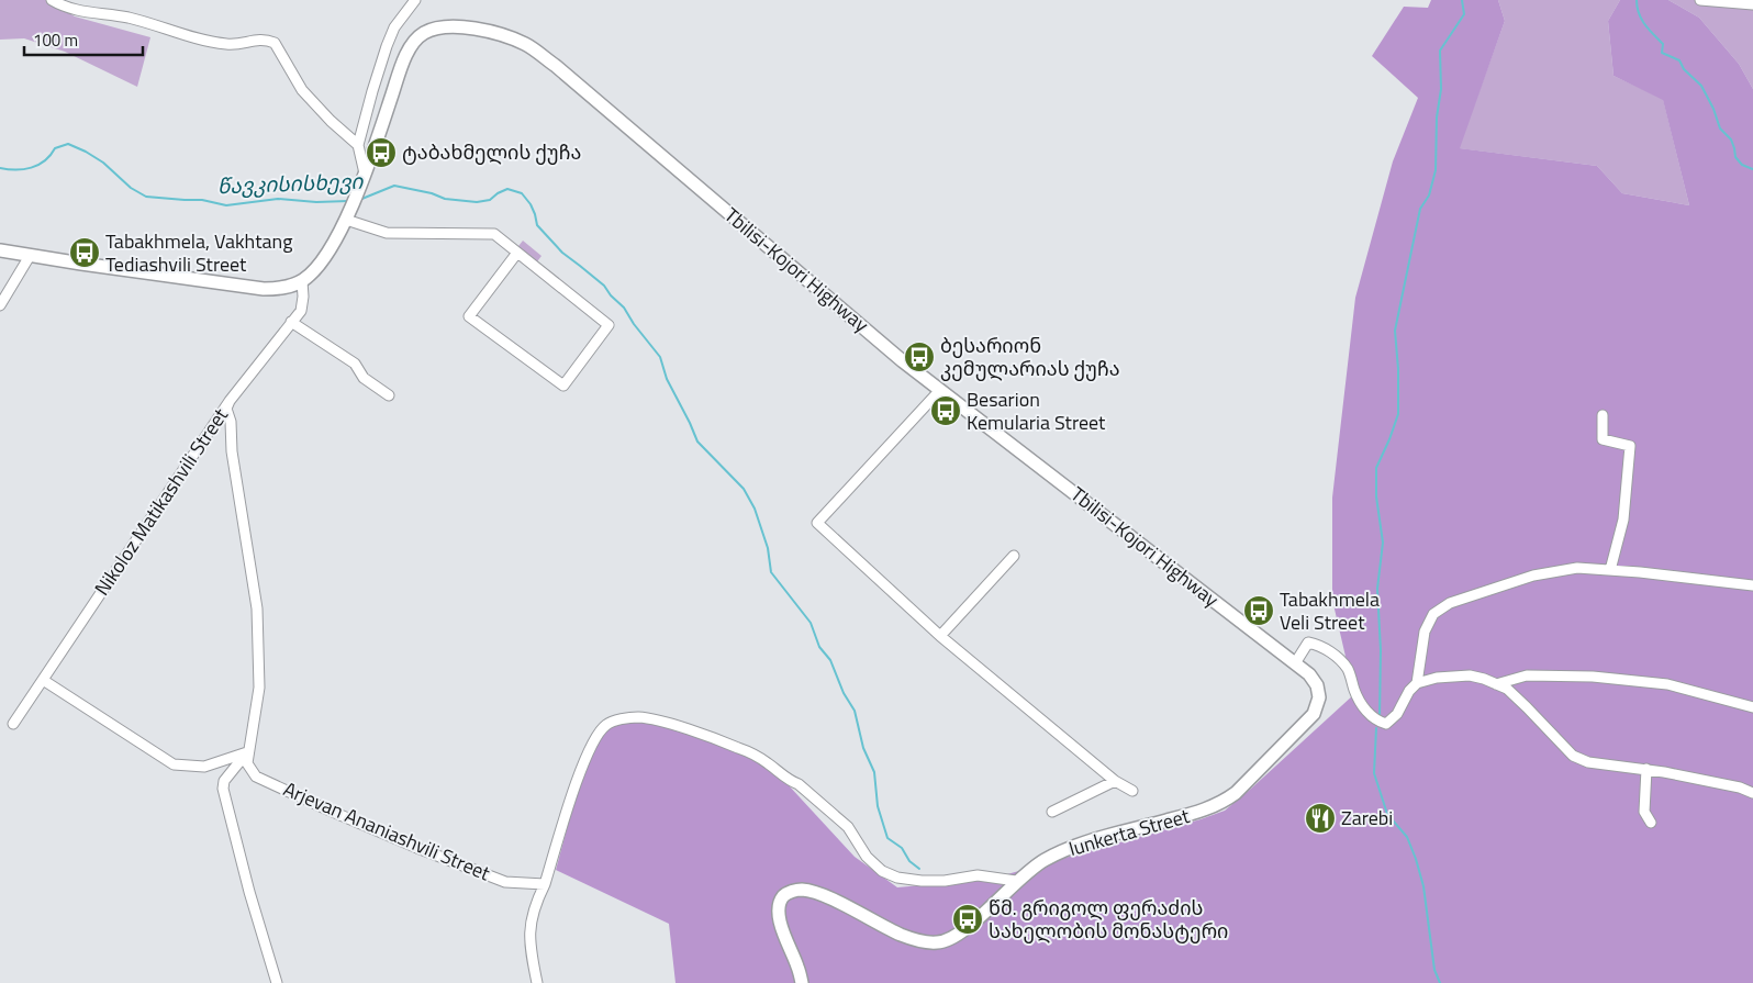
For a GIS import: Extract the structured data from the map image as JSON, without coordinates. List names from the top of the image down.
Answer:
{
  "streets": {
    "main road": ["Tbilisi-Kojori Highway", "Iunkerta Street"],
    "street": ["Nikoloz Matikashvili Street", "Arjevan Ananiashvili Street"]
  },
  "crossings": [
    ["Tbilisi-Kojori Highway", "Nikoloz Matikashvili Street"],
    ["Tbilisi-Kojori Highway", "Iunkerta Street"]
  ],
  "water": ["წავკისისხევი"],
  "places": {
    "bus stop": [
      "ტაბახმელის ქუჩა",
      "Tabakhmela, Vakhtang Tediashvili Street",
      "ბესარიონ კემულარიას ქუჩა",
      "Besarion Kemularia Street",
      "Tabakhmela Veli Street",
      "წმ. გრიგოლ ფერაძის სახელობის მონასტერი"
    ],
    "restaurant": ["Zarebi"]
  },
  "scale_bar": "100 m"
}
